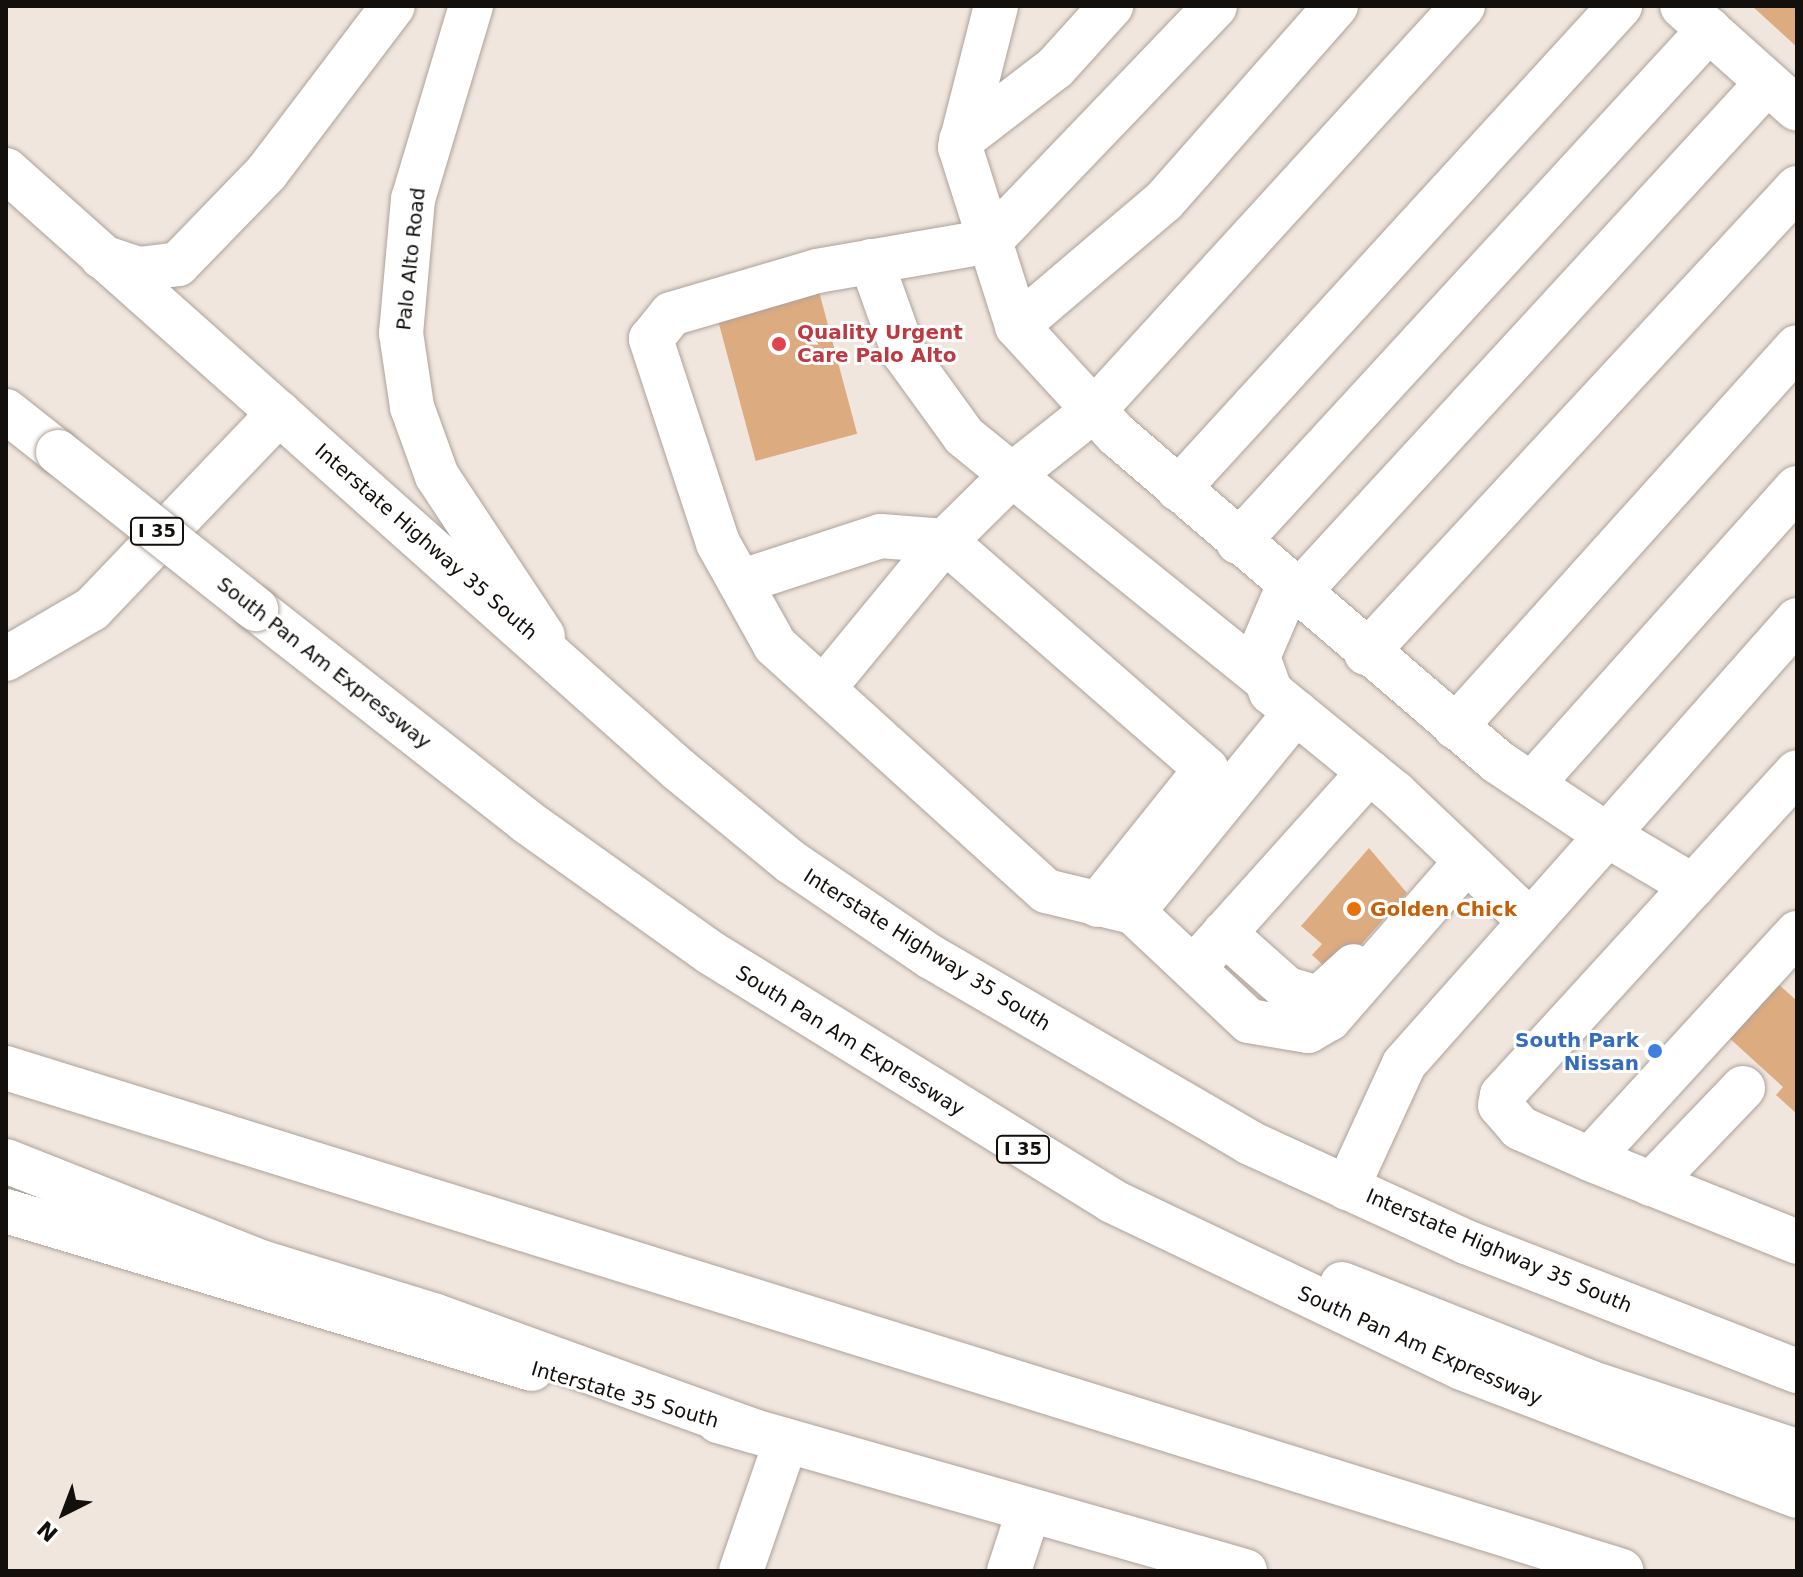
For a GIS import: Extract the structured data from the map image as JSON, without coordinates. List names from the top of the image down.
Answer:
{
  "streets": {
    "main road": [
      "Palo Alto Road",
      "I 35",
      "Interstate Highway 35 South",
      "South Pan Am Expressway",
      "Interstate 35 South"
    ]
  },
  "crossings": [
    ["Palo Alto Road", "Interstate Highway 35 South"]
  ],
  "places": ["Quality Urgent Care Palo Alto", "Golden Chick", "South Park Nissan"],
  "north": "bottom left"
}
